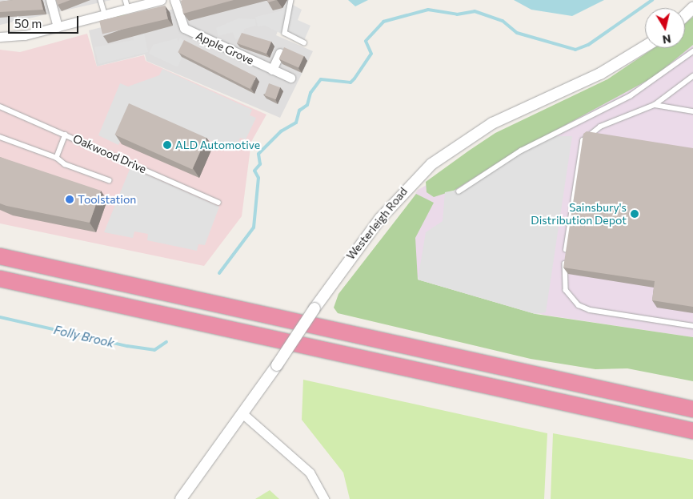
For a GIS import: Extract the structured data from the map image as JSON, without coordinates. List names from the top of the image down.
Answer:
{
  "streets": {
    "street": ["Apple Grove", "Westerleigh Road"],
    "lane": ["Oakwood Drive"]
  },
  "water": ["Folly Brook"],
  "places": ["ALD Automotive", "Toolstation", "Sainsbury's Distribution Depot"],
  "scale_bar": "50 m",
  "north": "bottom"
}
